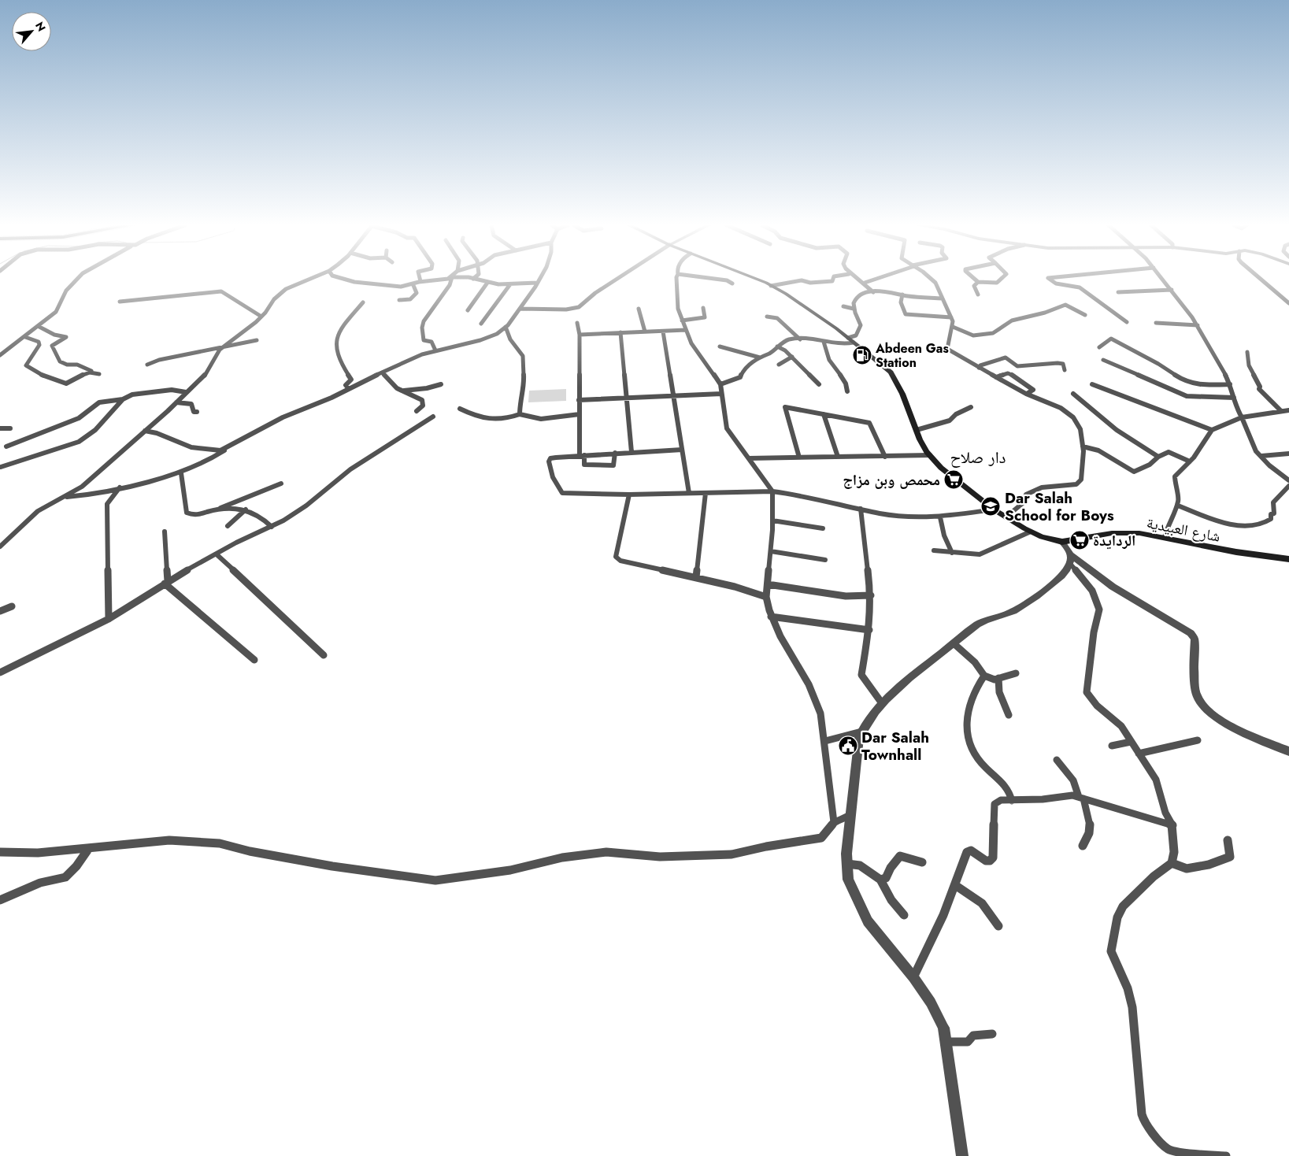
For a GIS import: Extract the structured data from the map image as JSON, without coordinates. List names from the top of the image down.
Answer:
{
  "streets": {
    "main road": ["شارع العبيدية"]
  },
  "districts": ["دار صلاح"],
  "places": {
    "fuel station": ["Abdeen Gas Station"],
    "supermarket": ["محمص وبن مزاج", "الردايدة"],
    "school or university": ["Dar Salah School for Boys"],
    "public building": ["Dar Salah Townhall"]
  },
  "north": "top right"
}
